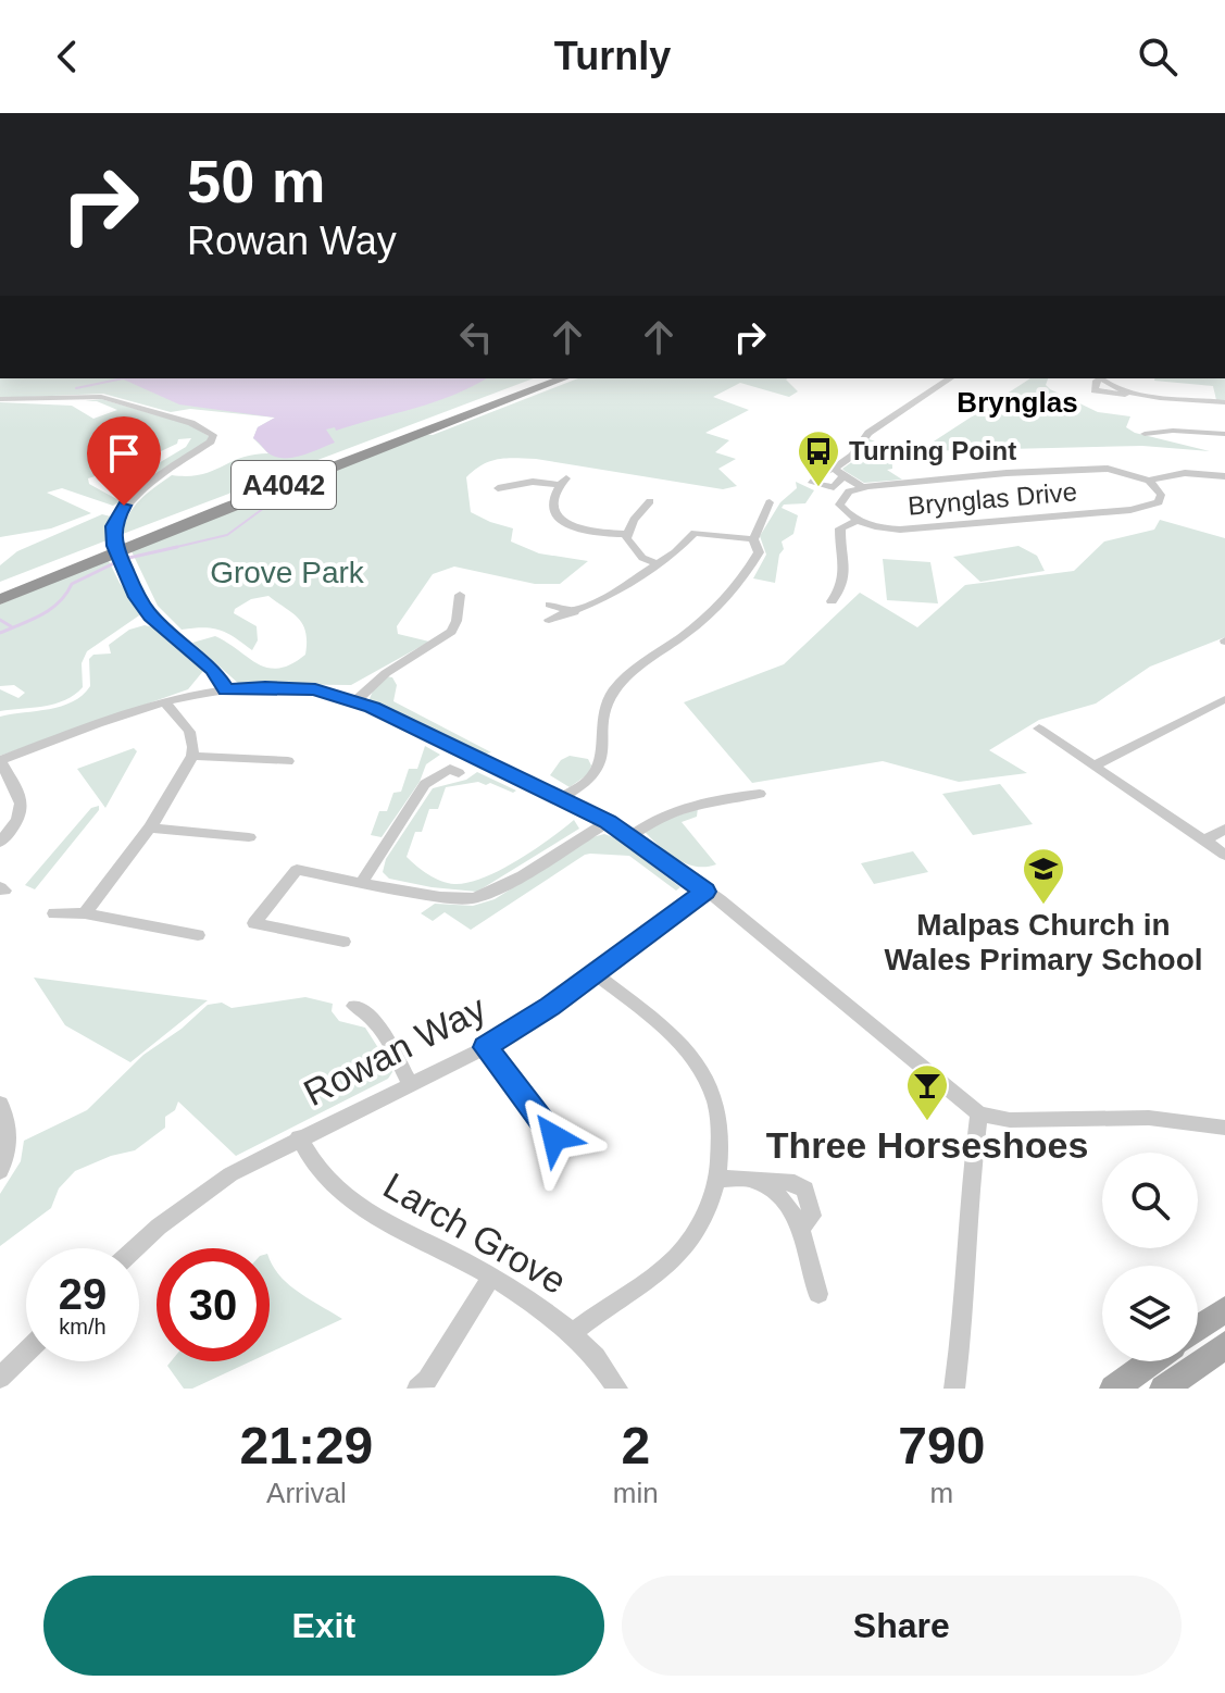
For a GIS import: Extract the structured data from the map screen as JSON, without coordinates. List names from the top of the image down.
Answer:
{
  "streets": {
    "highway": ["A4042"],
    "street": ["Brynglas Drive", "Rowan Way", "Larch Grove"]
  },
  "crossings": [
    ["Rowan Way", "Larch Grove"]
  ],
  "districts": ["Brynglas"],
  "parks": ["Grove Park"],
  "places": {
    "bus stop": ["Turning Point"],
    "school or university": ["Malpas Church in Wales Primary School"],
    "bar": ["Three Horseshoes"]
  },
  "page": {
    "header": "Turnly",
    "turn": ["50 m", "Rowan Way"],
    "speed": "29 km/h",
    "limit": "30",
    "eta": [
      "21:29",
      "Arrival",
      "2",
      "min",
      "790",
      "m"
    ],
    "buttons": ["Exit", "Share"]
  }
}
